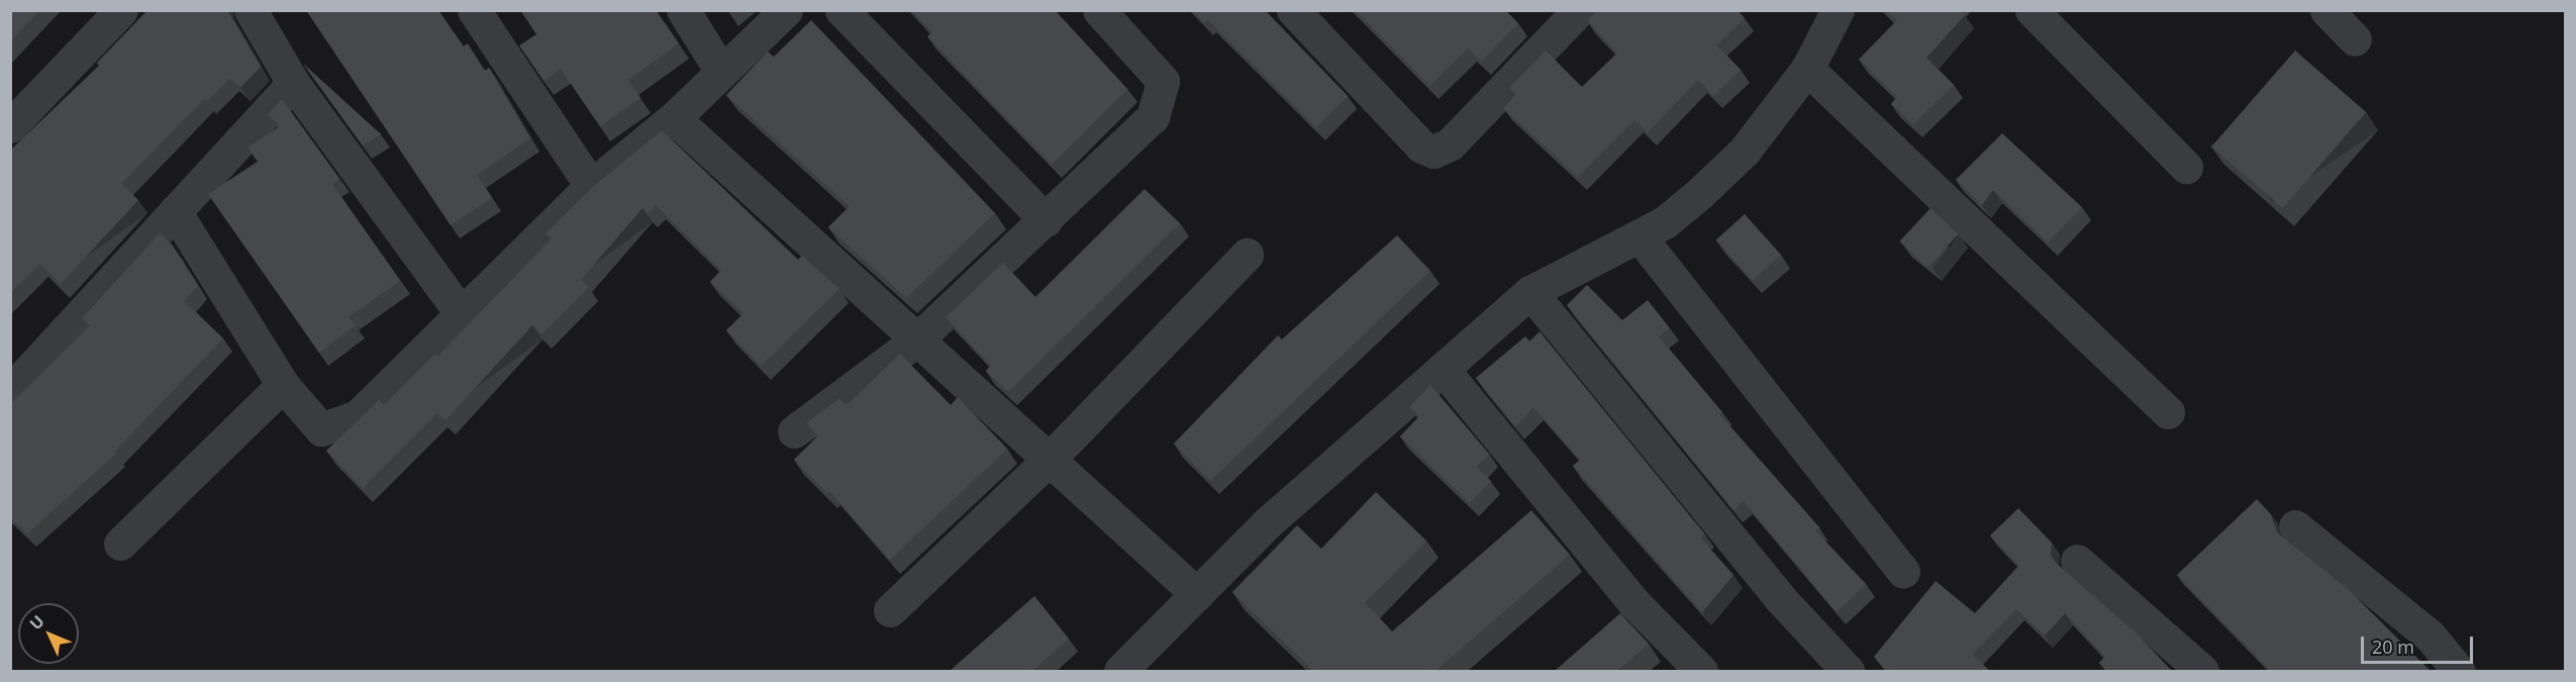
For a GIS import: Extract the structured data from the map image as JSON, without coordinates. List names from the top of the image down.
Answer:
{
  "scale_bar": "20 m",
  "north": "top left"
}
